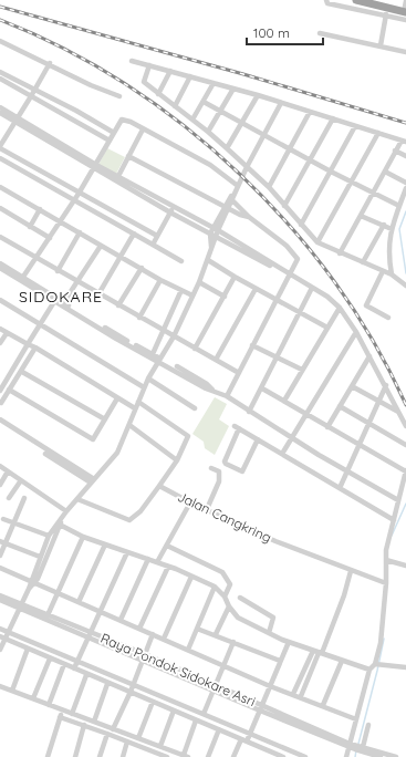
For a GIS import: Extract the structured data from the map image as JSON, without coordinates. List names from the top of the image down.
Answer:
{
  "streets": {
    "street": ["Jalan Cangkring", "Raya Pondok Sidokare Asri"]
  },
  "districts": ["SIDOKARE"],
  "scale_bar": "100 m"
}
